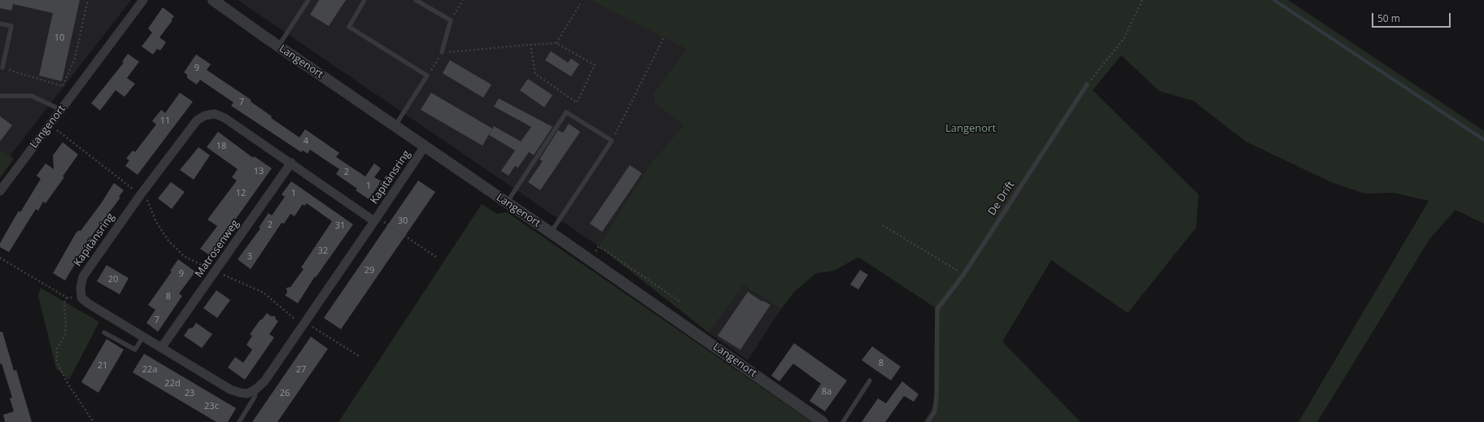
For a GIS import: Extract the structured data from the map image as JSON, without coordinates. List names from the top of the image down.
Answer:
{
  "streets": {
    "street": ["Langenort", "Kapitänsring", "Matrosenweg"],
    "lane": ["De Drift"]
  },
  "crossings": [
    ["Langenort", "Kapitänsring"],
    ["Kapitänsring", "Matrosenweg"]
  ],
  "parks": ["Langenort"],
  "house_numbers": [
    "10",
    "9",
    "7",
    "11",
    "4",
    "18",
    "13",
    "2",
    "1",
    "12",
    "1",
    "30",
    "2",
    "31",
    "32",
    "3",
    "29",
    "9",
    "20",
    "8",
    "7",
    "8",
    "21",
    "22a",
    "27",
    "22d",
    "8a",
    "23",
    "26",
    "23c"
  ],
  "scale_bar": "50 m"
}
